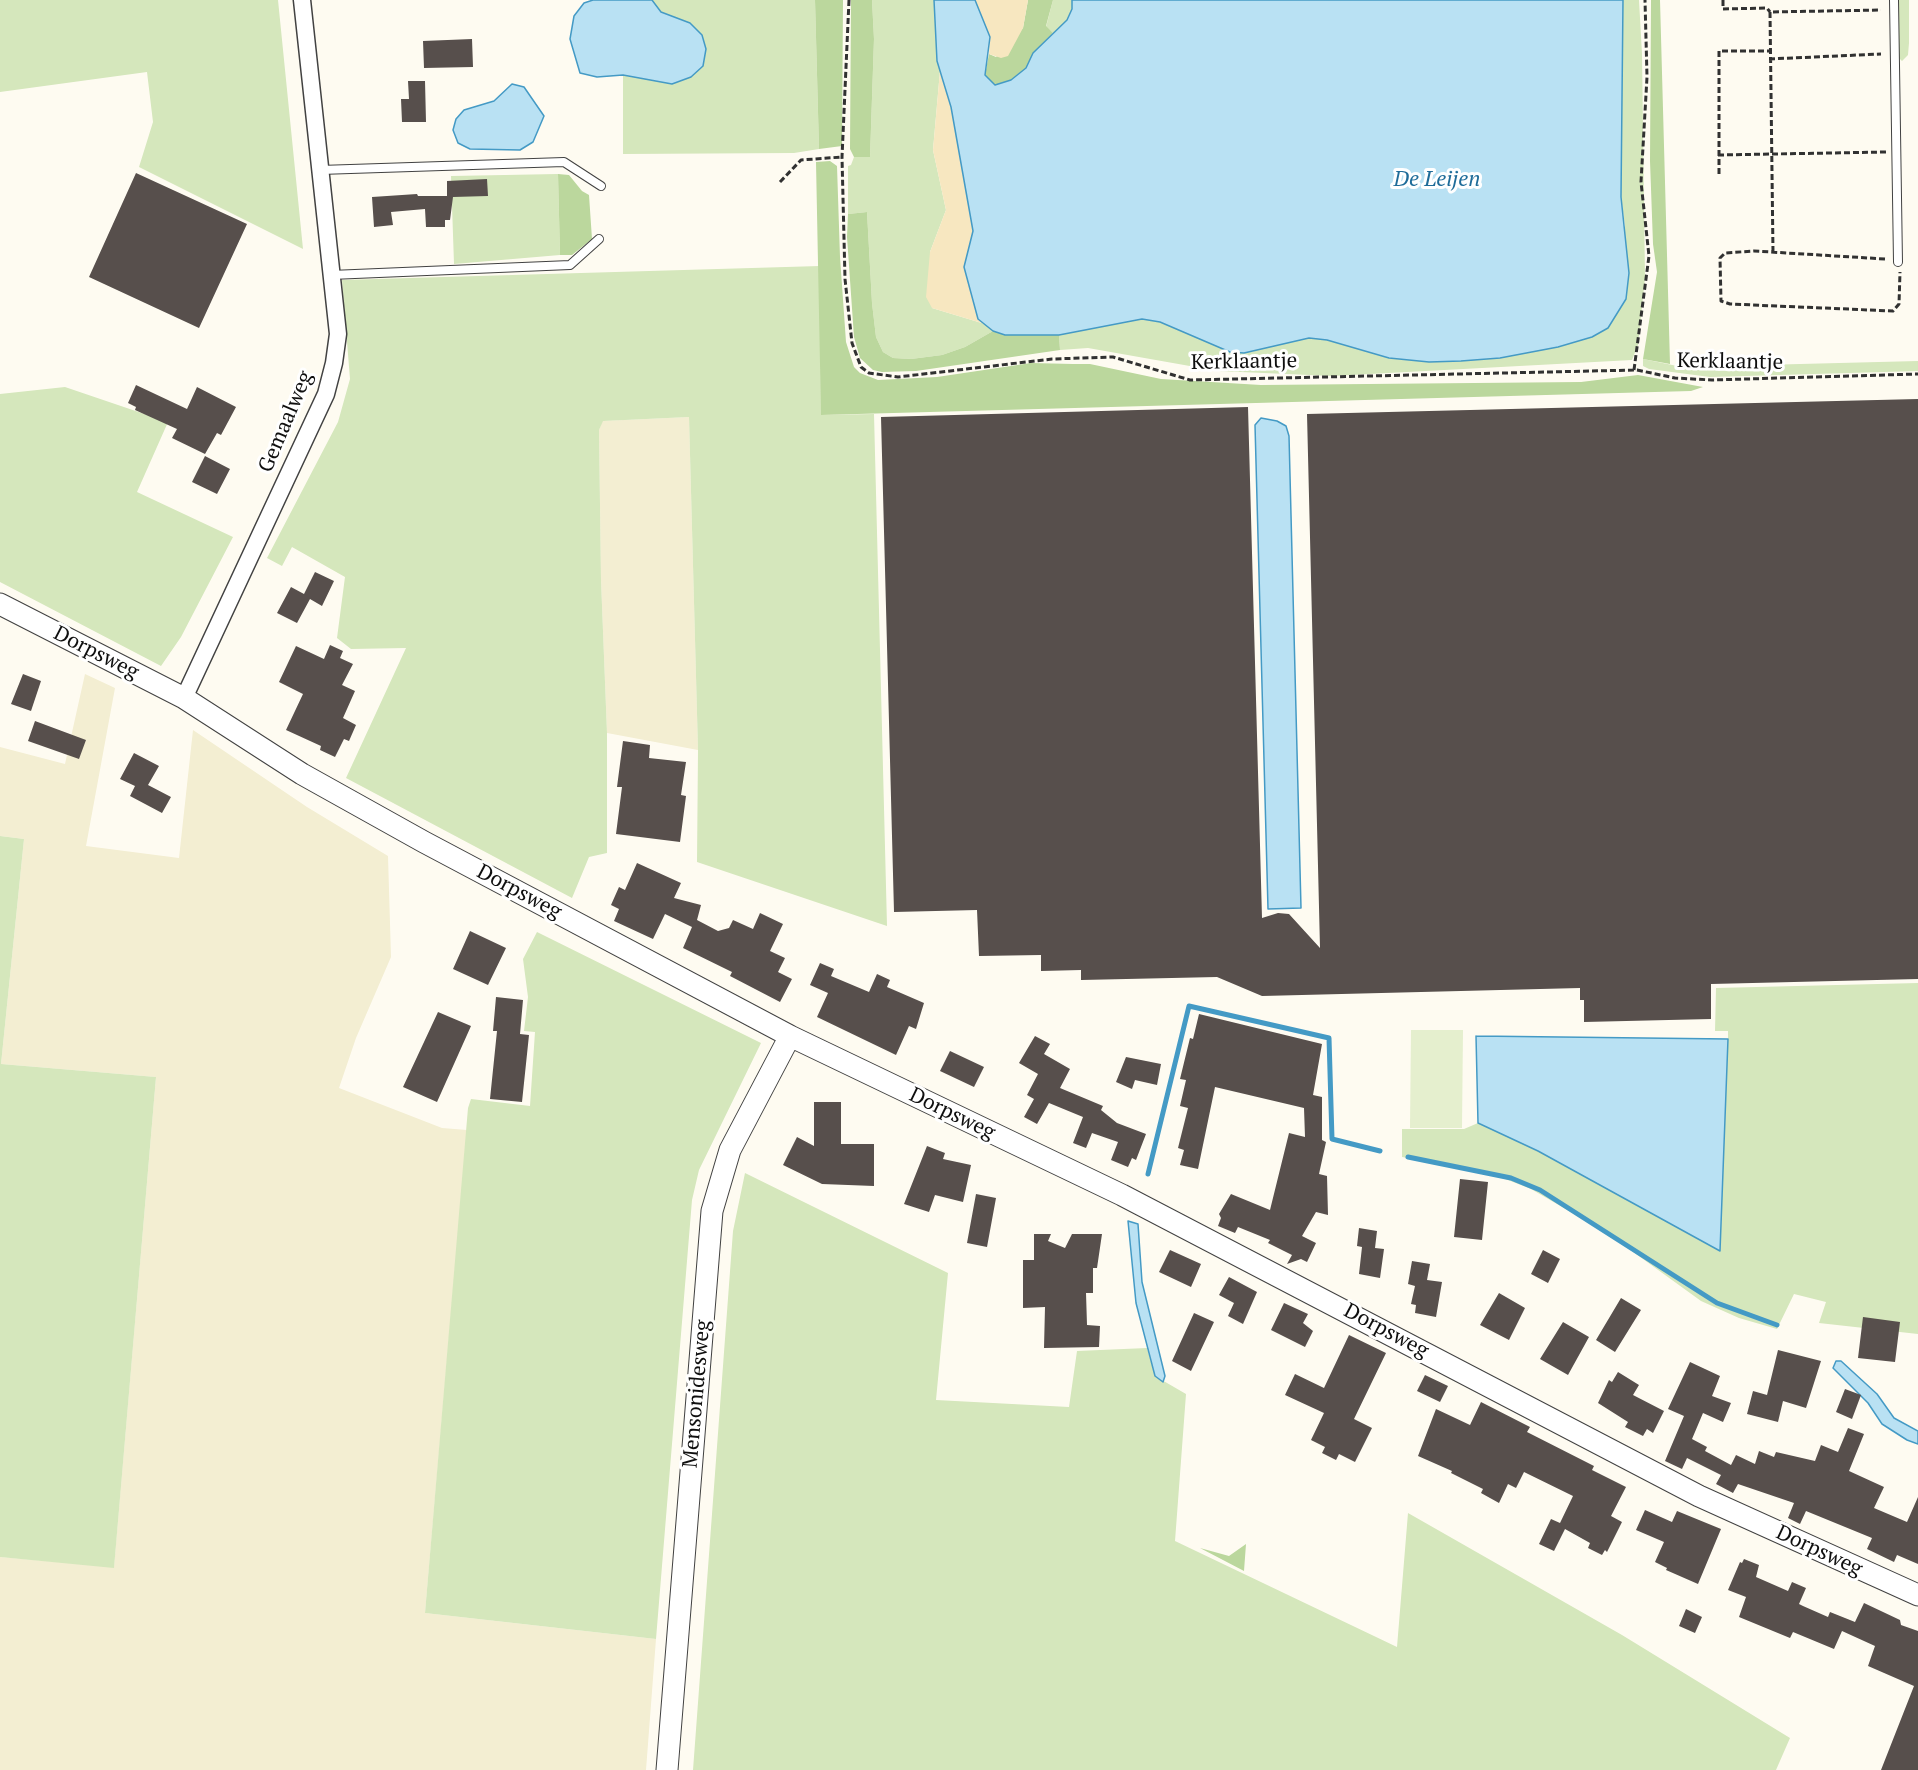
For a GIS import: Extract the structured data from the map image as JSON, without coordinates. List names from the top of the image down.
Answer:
{
  "streets": {
    "street": ["Gemaalweg", "Dorpsweg", "Mensonidesweg"],
    "path": ["Kerklaantje"]
  },
  "crossings": [
    ["Gemaalweg", "Dorpsweg"],
    ["Dorpsweg", "Mensonidesweg"]
  ],
  "water": ["De Leijen"]
}
